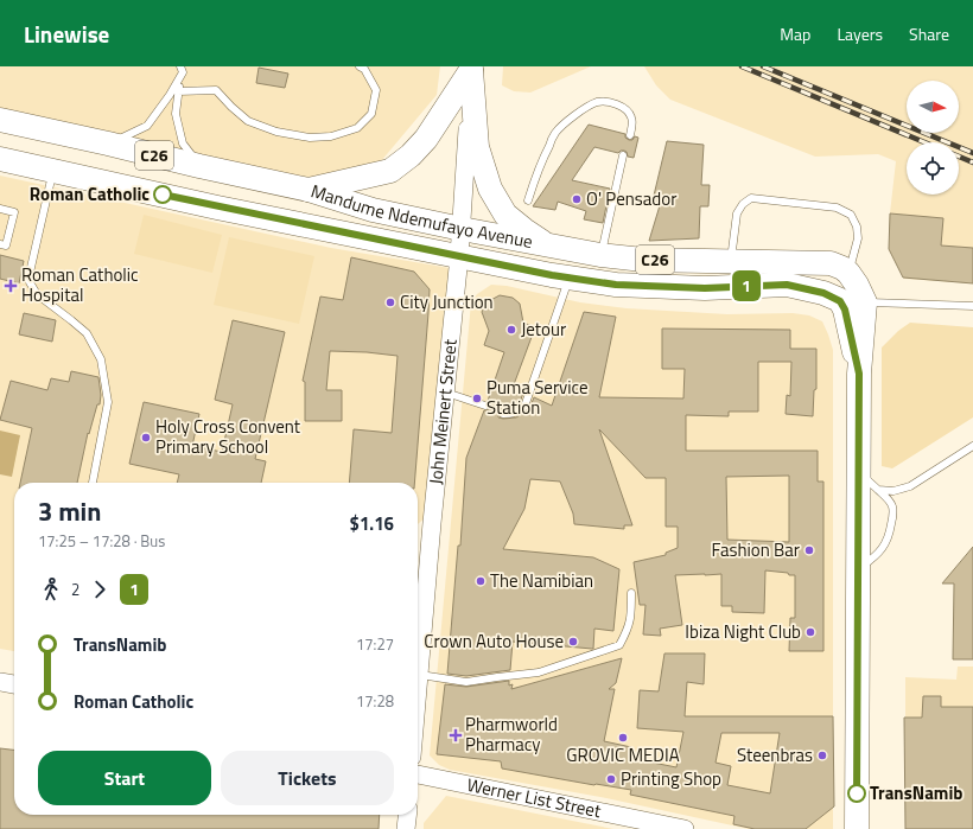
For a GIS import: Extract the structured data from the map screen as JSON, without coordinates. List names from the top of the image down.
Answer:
{
  "streets": {
    "main road": ["C26", "Mandume Ndemufayo Avenue"],
    "street": ["John Meinert Street", "Werner List Street"]
  },
  "crossings": [
    ["Mandume Ndemufayo Avenue", "John Meinert Street"]
  ],
  "places": {
    "other": [
      "Roman Catholic",
      "O' Pensador",
      "City Junction",
      "Jetour",
      "Puma Service Station",
      "Holy Cross Convent Primary School",
      "Fashion Bar",
      "The Namibian",
      "Ibiza Night Club",
      "Crown Auto House",
      "GROVIC MEDIA",
      "Steenbras",
      "Printing Shop",
      "TransNamib"
    ],
    "health": ["Roman Catholic Hospital", "Pharmworld Pharmacy"]
  },
  "lines": ["bus line 1"],
  "north": "right",
  "page": {
    "header": "Linewise",
    "nav": ["Map", "Layers", "Share"],
    "on_map": "1",
    "heading": ["3 min", "17:25 – 17:28 · Bus", "$1.16"],
    "legs": ["2", "1"],
    "list": [
      {
        "name": "TransNamib",
        "value": "17:27"
      },
      {
        "name": "Roman Catholic",
        "value": "17:28"
      }
    ],
    "buttons": ["Start", "Tickets"]
  }
}
